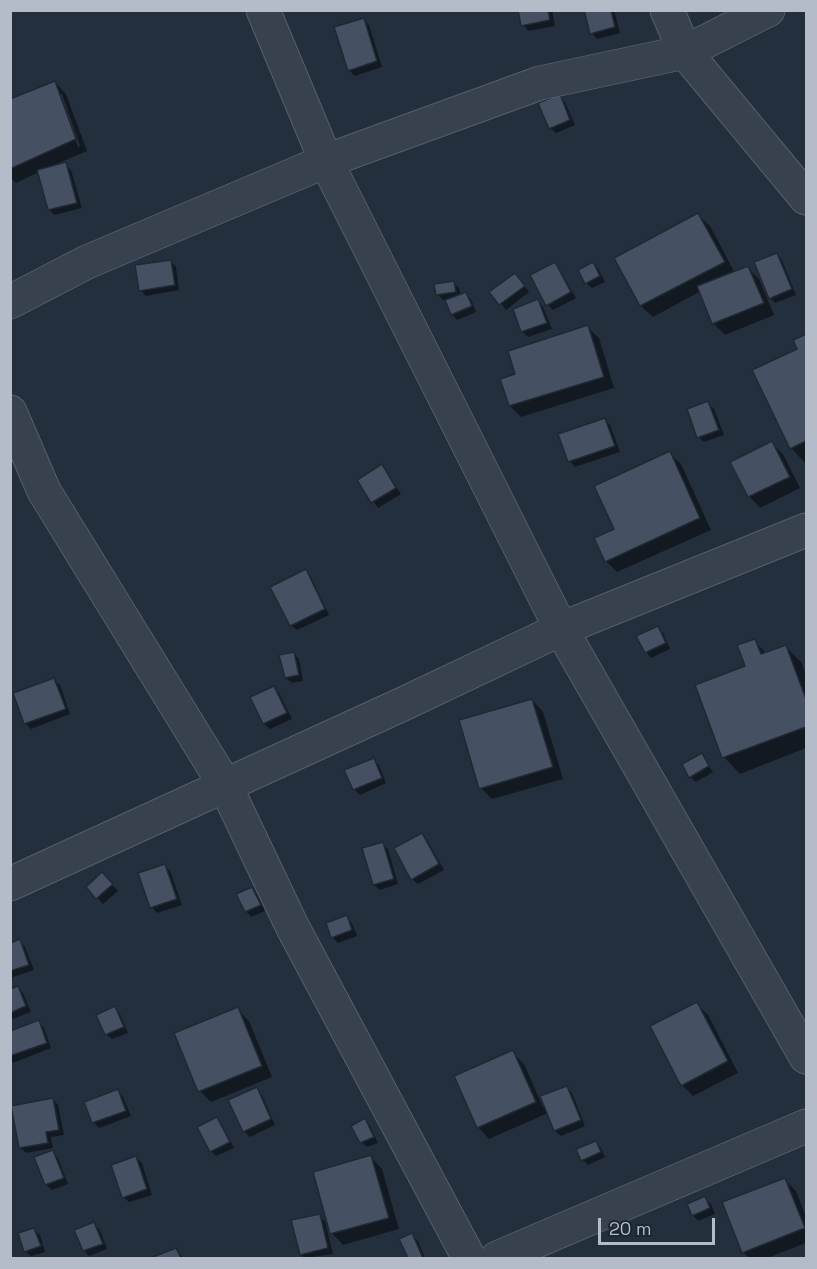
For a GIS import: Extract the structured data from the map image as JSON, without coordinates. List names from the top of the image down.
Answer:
{
  "scale_bar": "20 m"
}
